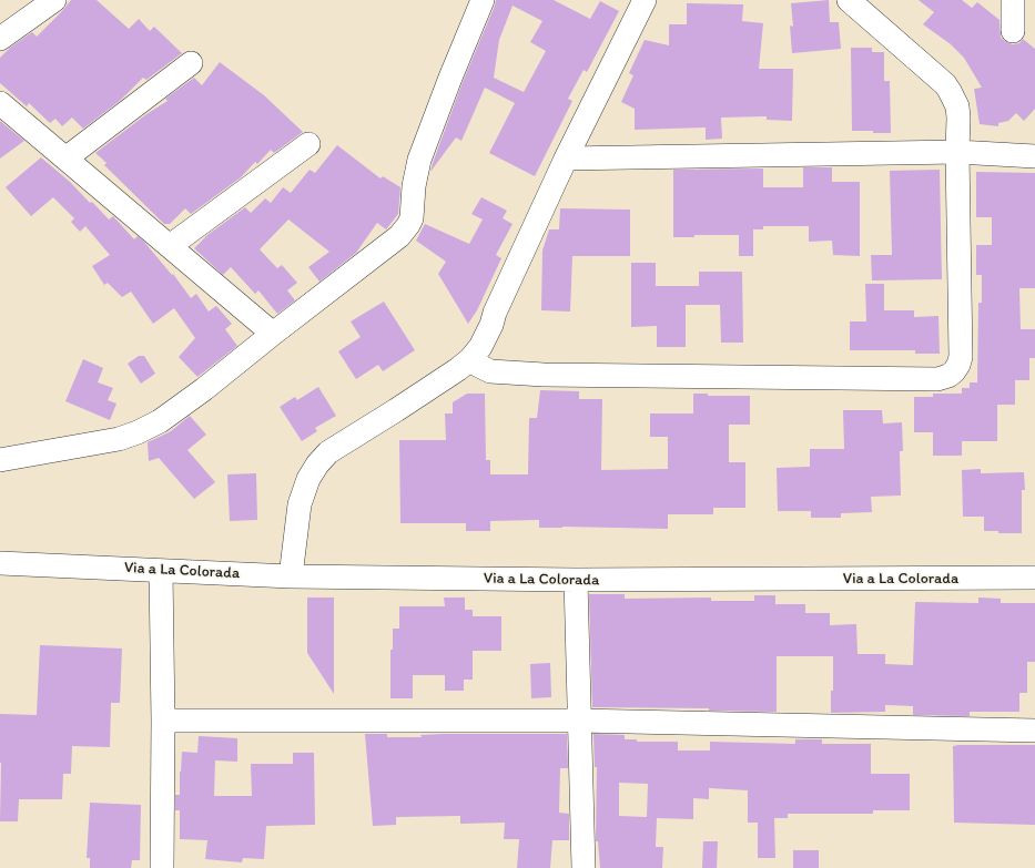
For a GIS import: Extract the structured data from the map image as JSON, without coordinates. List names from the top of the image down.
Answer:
{
  "streets": {
    "street": ["Via a La Colorada"]
  }
}
